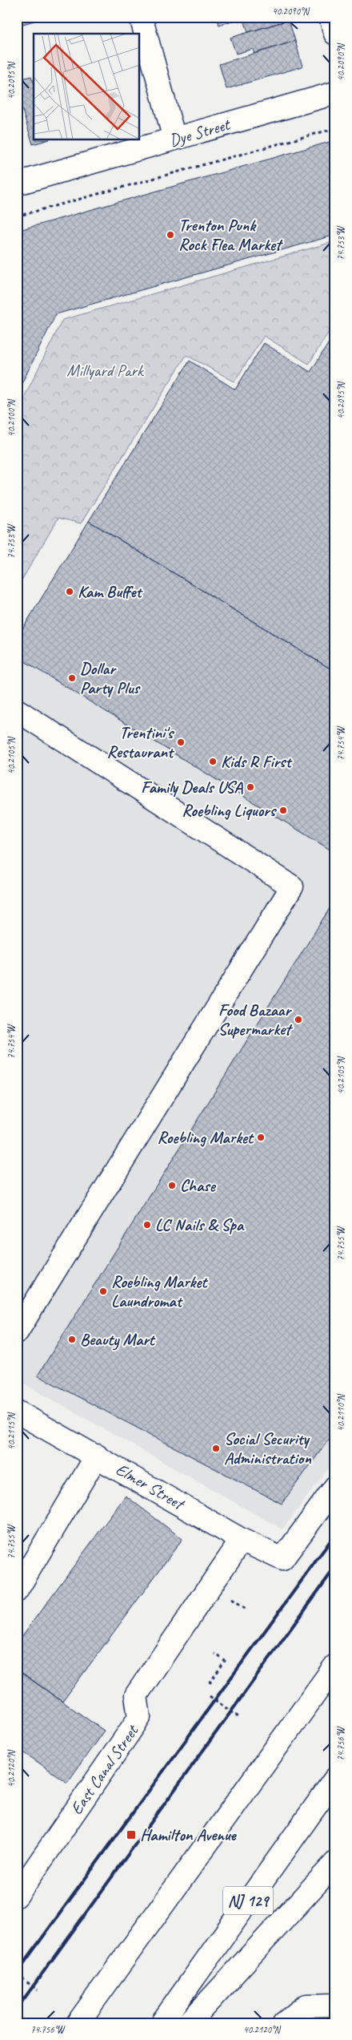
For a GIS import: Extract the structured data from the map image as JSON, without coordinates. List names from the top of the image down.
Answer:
{
  "streets": {
    "main road": [
      "Dye Street",
      "Elmer Street",
      "East Canal Street",
      "NJ 129"
    ]
  },
  "crossings": [
    ["Elmer Street", "East Canal Street"]
  ],
  "parks": ["Millyard Park"],
  "places": {
    "other": [
      "Trenton Punk Rock Flea Market",
      "Kam Buffet",
      "Dollar Party Plus",
      "Trentini's Restaurant",
      "Kids R First",
      "Family Deals USA",
      "Roebling Liquors",
      "Food Bazaar Supermarket",
      "Roebling Market",
      "Chase",
      "LC Nails & Spa",
      "Roebling Market Laundromat",
      "Beauty Mart",
      "Social Security Administration"
    ],
    "transit": ["Hamilton Avenue"]
  },
  "coordinates": [
    "40.2090°N",
    "40.2095°N",
    "74.753°W",
    "40.2100°N",
    "74.754°W",
    "40.2105°N",
    "74.755°W",
    "40.2110°N",
    "40.2115°N",
    "74.756°W",
    "40.2120°N"
  ]
}
